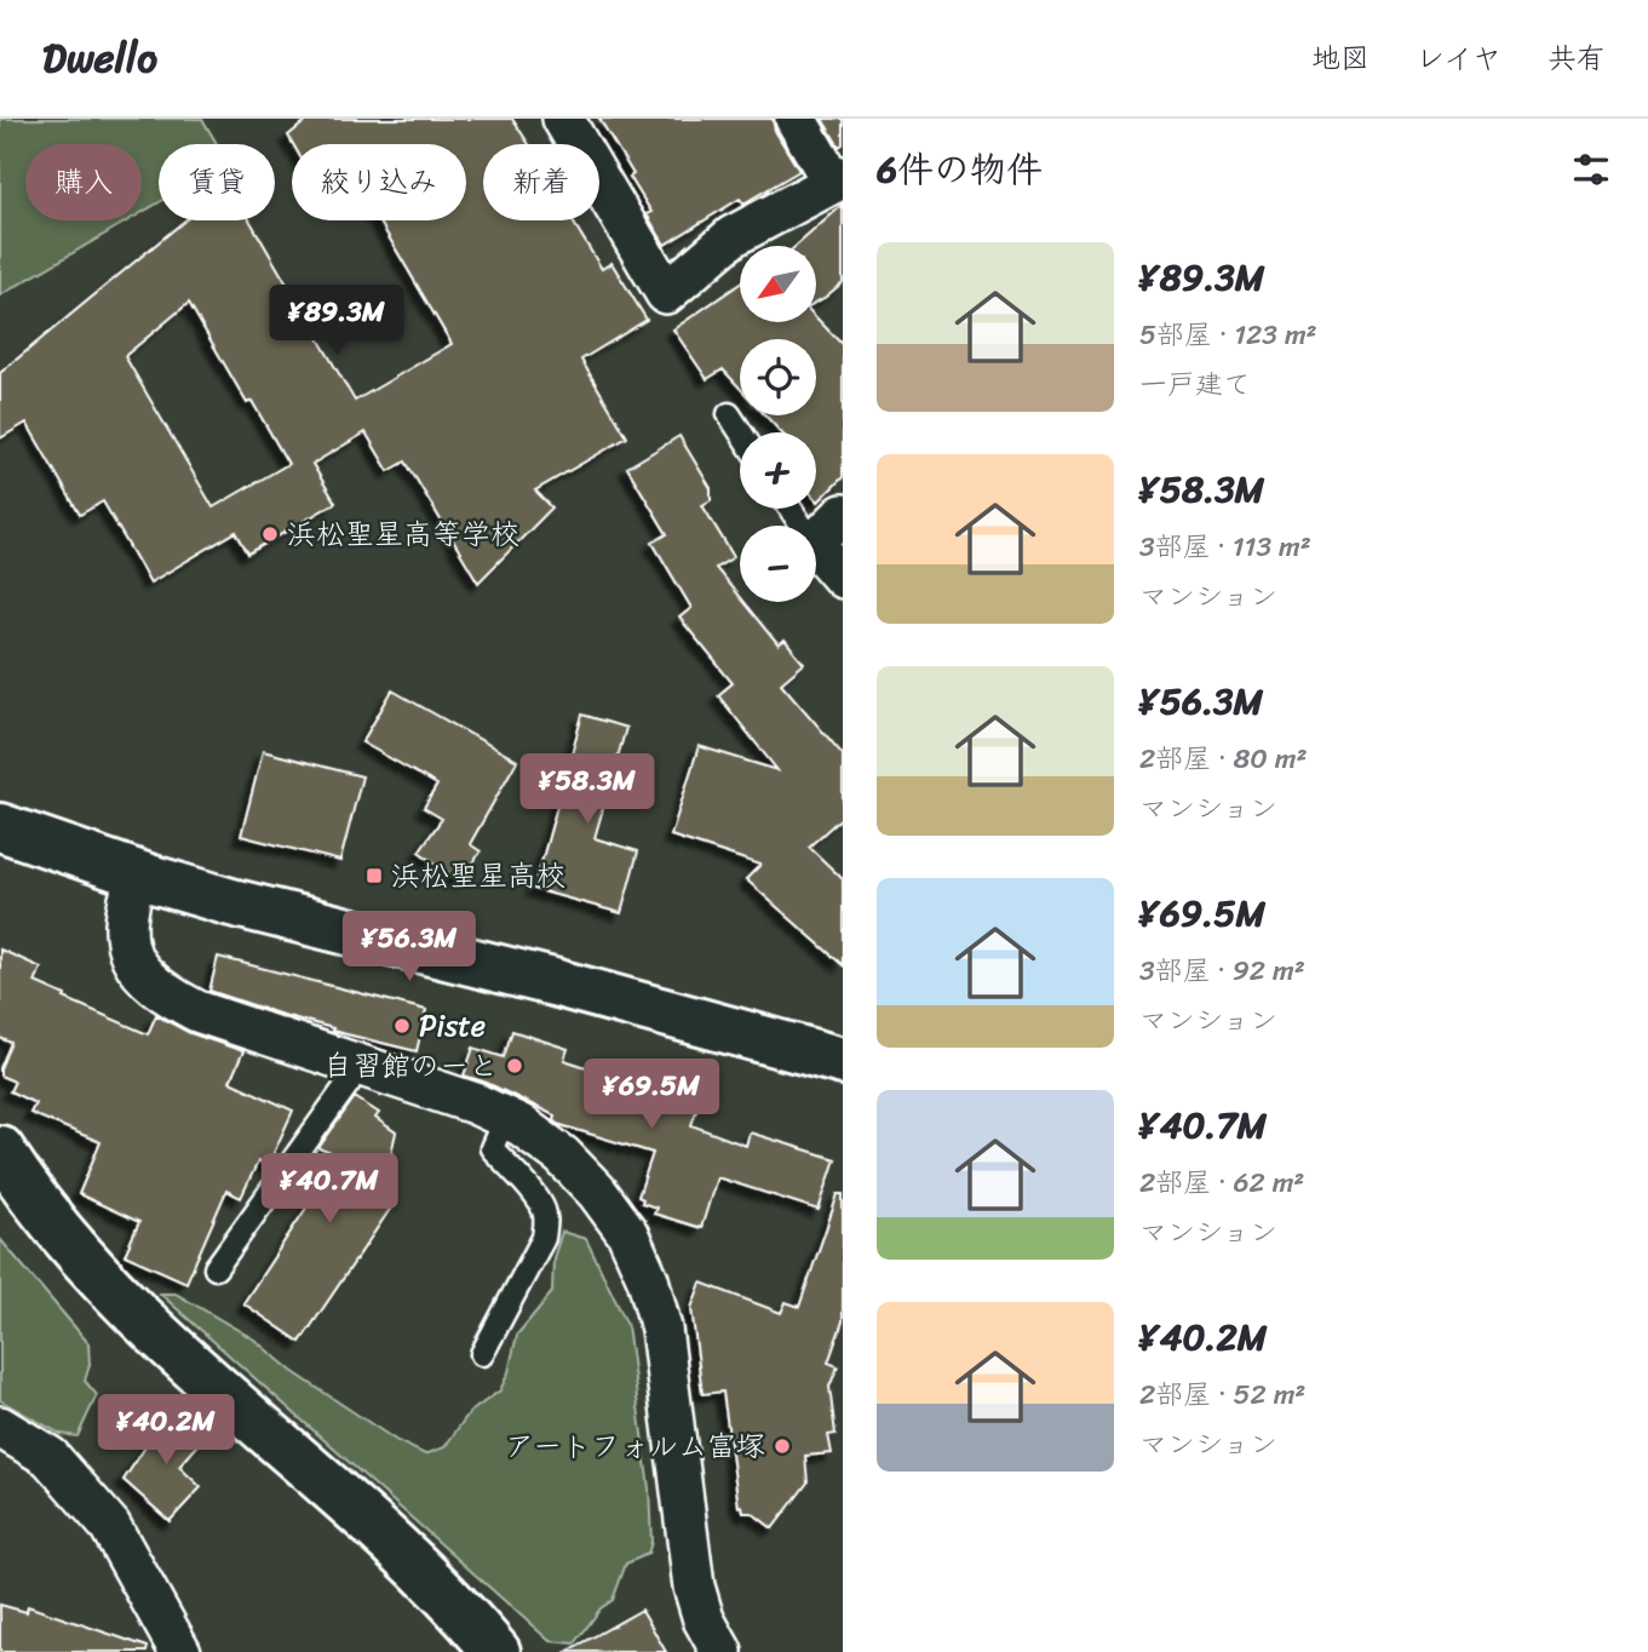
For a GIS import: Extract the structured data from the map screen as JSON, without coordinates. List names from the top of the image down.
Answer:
{
  "places": {
    "other": [
      "浜松聖星高等学校",
      "Piste",
      "自習館のーと",
      "アートフォルム富塚"
    ],
    "transit": ["浜松聖星高校"]
  },
  "north": "bottom left",
  "page": {
    "header": "Dwello",
    "nav": ["地図", "レイヤ", "共有"],
    "heading": "6件の物件",
    "chip": [
      "購入",
      "賃貸",
      "絞り込み",
      "新着"
    ],
    "list": [
      {
        "name": "¥89.3M",
        "note": "5部屋 · 123 m² · 一戸建て"
      },
      {
        "name": "¥58.3M",
        "note": "3部屋 · 113 m² · マンション"
      },
      {
        "name": "¥56.3M",
        "note": "2部屋 · 80 m² · マンション"
      },
      {
        "name": "¥69.5M",
        "note": "3部屋 · 92 m² · マンション"
      },
      {
        "name": "¥40.7M",
        "note": "2部屋 · 62 m² · マンション"
      },
      {
        "name": "¥40.2M",
        "note": "2部屋 · 52 m² · マンション"
      }
    ],
    "map_buttons": ["+", "−"],
    "price": [
      "¥89.3M",
      "¥58.3M",
      "¥56.3M",
      "¥69.5M",
      "¥40.7M",
      "¥40.2M"
    ]
  }
}
